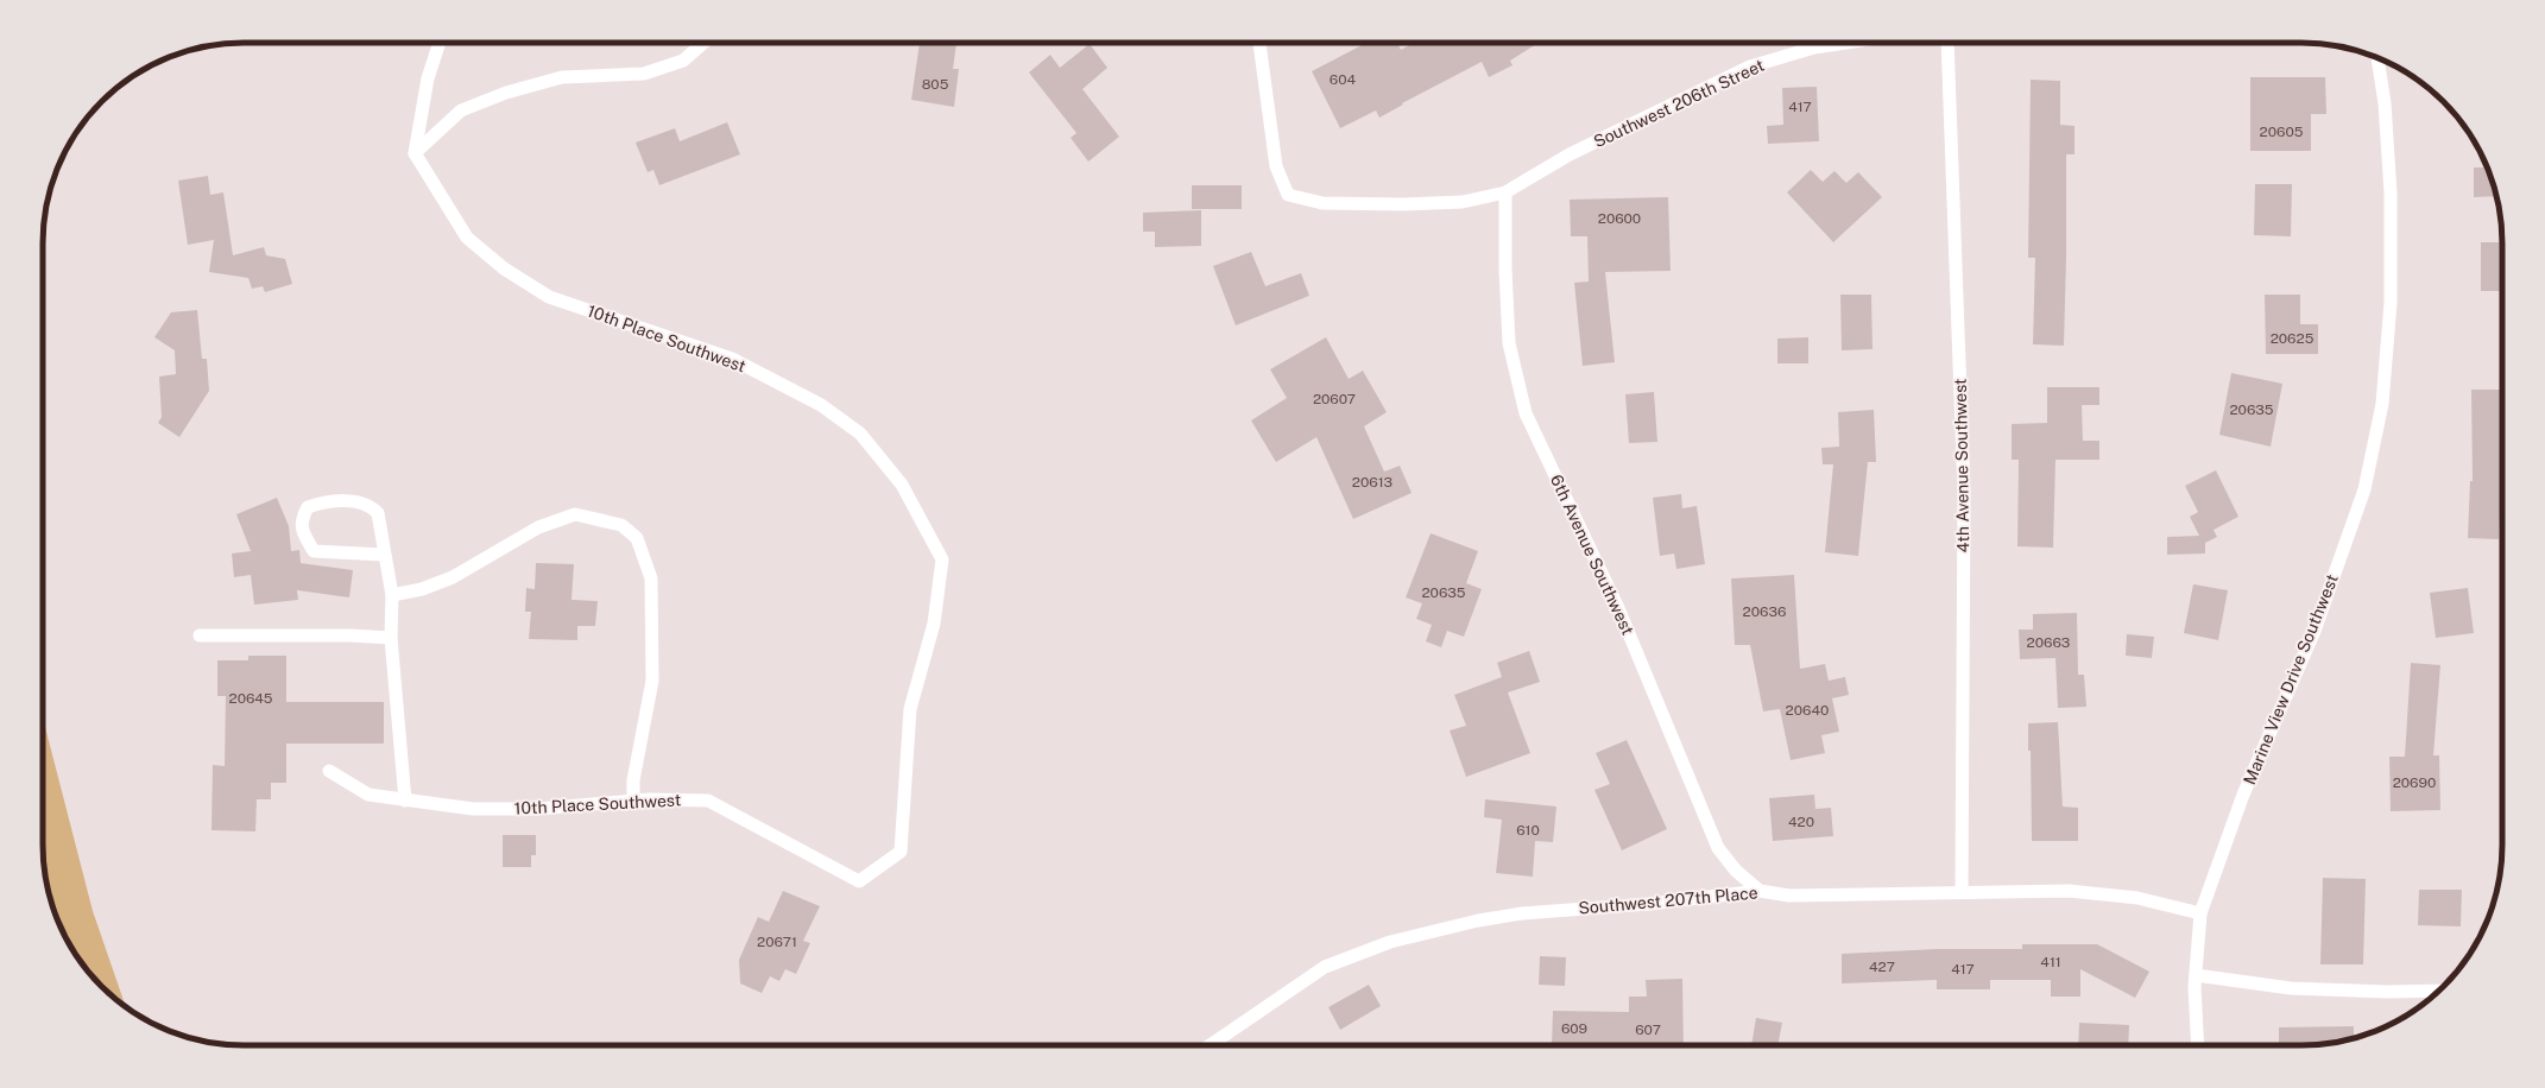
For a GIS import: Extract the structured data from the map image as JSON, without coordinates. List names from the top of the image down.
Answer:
{
  "streets": {
    "street": [
      "Southwest 206th Street",
      "10th Place Southwest",
      "4th Avenue Southwest",
      "6th Avenue Southwest",
      "Marine View Drive Southwest",
      "Southwest 207th Place"
    ]
  },
  "crossings": [
    ["Southwest 206th Street", "6th Avenue Southwest"],
    ["4th Avenue Southwest", "Southwest 207th Place"],
    ["6th Avenue Southwest", "Southwest 207th Place"],
    ["Marine View Drive Southwest", "Southwest 207th Place"]
  ],
  "house_numbers": [
    "604",
    "805",
    "417",
    "20605",
    "20600",
    "20625",
    "20607",
    "20635",
    "20613",
    "20635",
    "20636",
    "20663",
    "20645",
    "20640",
    "20690",
    "420",
    "610",
    "20671",
    "411",
    "427",
    "417",
    "609",
    "607"
  ]
}
